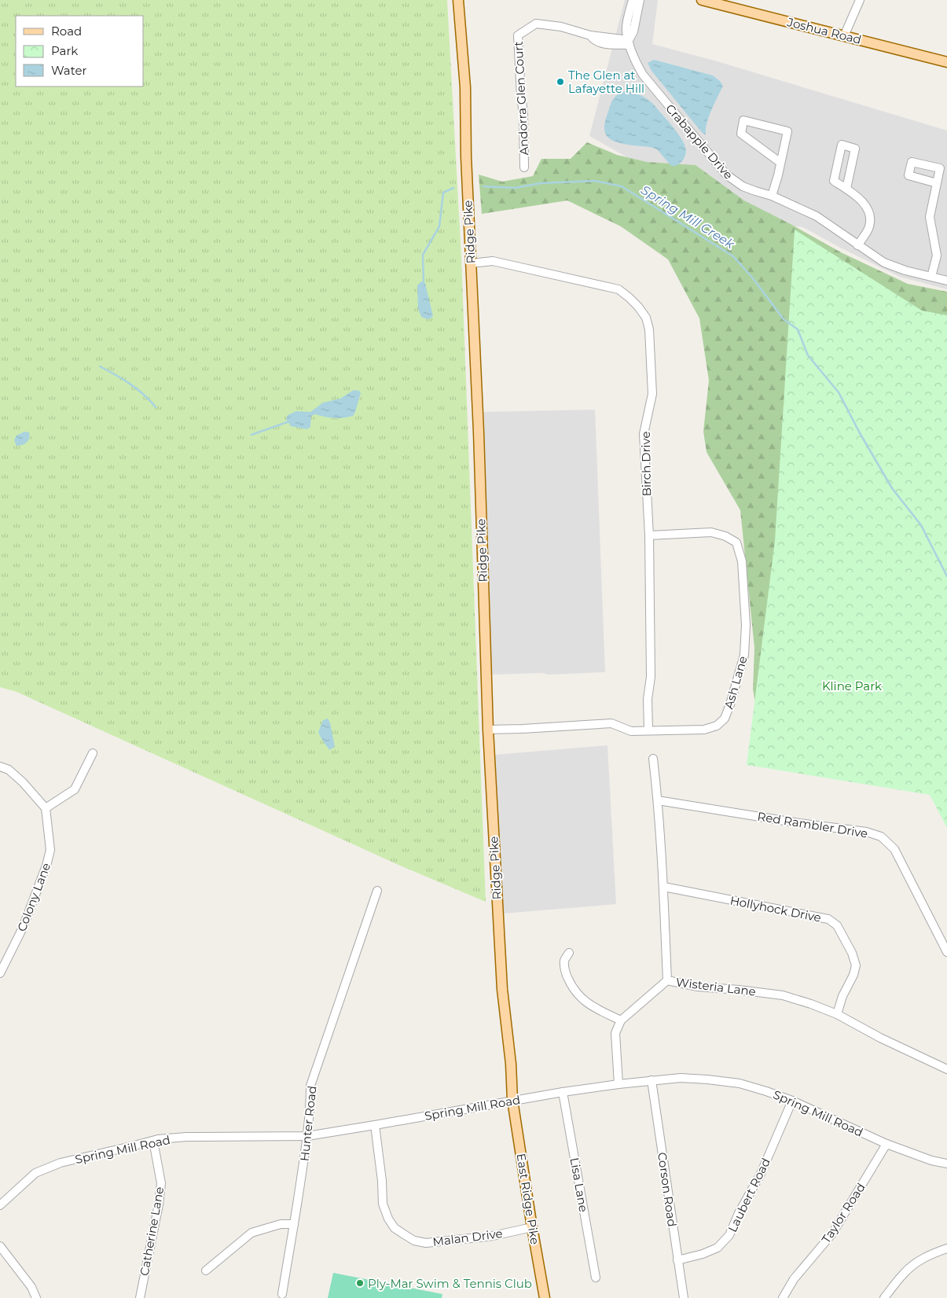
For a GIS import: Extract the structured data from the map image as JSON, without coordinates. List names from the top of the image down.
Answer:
{
  "streets": {
    "main road": ["Joshua Road", "Ridge Pike", "East Ridge Pike"],
    "street": [
      "Andorra Glen Court",
      "Crabapple Drive",
      "Birch Drive",
      "Ash Lane",
      "Red Rambler Drive",
      "Colony Lane",
      "Hollyhock Drive",
      "Wisteria Lane",
      "Spring Mill Road",
      "Hunter Road",
      "Lisa Lane",
      "Corson Road",
      "Laubert Road",
      "Taylor Road",
      "Catherine Lane",
      "Malan Drive"
    ]
  },
  "crossings": [
    ["Andorra Glen Court", "Crabapple Drive"],
    ["Ridge Pike", "Birch Drive"],
    ["Ridge Pike", "Ash Lane"],
    ["Ridge Pike", "Spring Mill Road"],
    ["Ridge Pike", "East Ridge Pike"],
    ["Birch Drive", "Ash Lane"],
    ["Red Rambler Drive", "Wisteria Lane"],
    ["Hollyhock Drive", "Wisteria Lane"],
    ["Spring Mill Road", "Hunter Road"],
    ["Spring Mill Road", "Lisa Lane"],
    ["Spring Mill Road", "Corson Road"],
    ["Spring Mill Road", "Laubert Road"],
    ["Spring Mill Road", "East Ridge Pike"],
    ["Spring Mill Road", "Taylor Road"],
    ["Spring Mill Road", "Catherine Lane"],
    ["Spring Mill Road", "Malan Drive"],
    ["Corson Road", "Laubert Road"],
    ["East Ridge Pike", "Malan Drive"]
  ],
  "water": ["Spring Mill Creek"],
  "parks": ["Kline Park"],
  "places": ["The Glen at Lafayette Hill", "Ply-Mar Swim & Tennis Club"],
  "legend": ["Road", "Park", "Water"]
}
